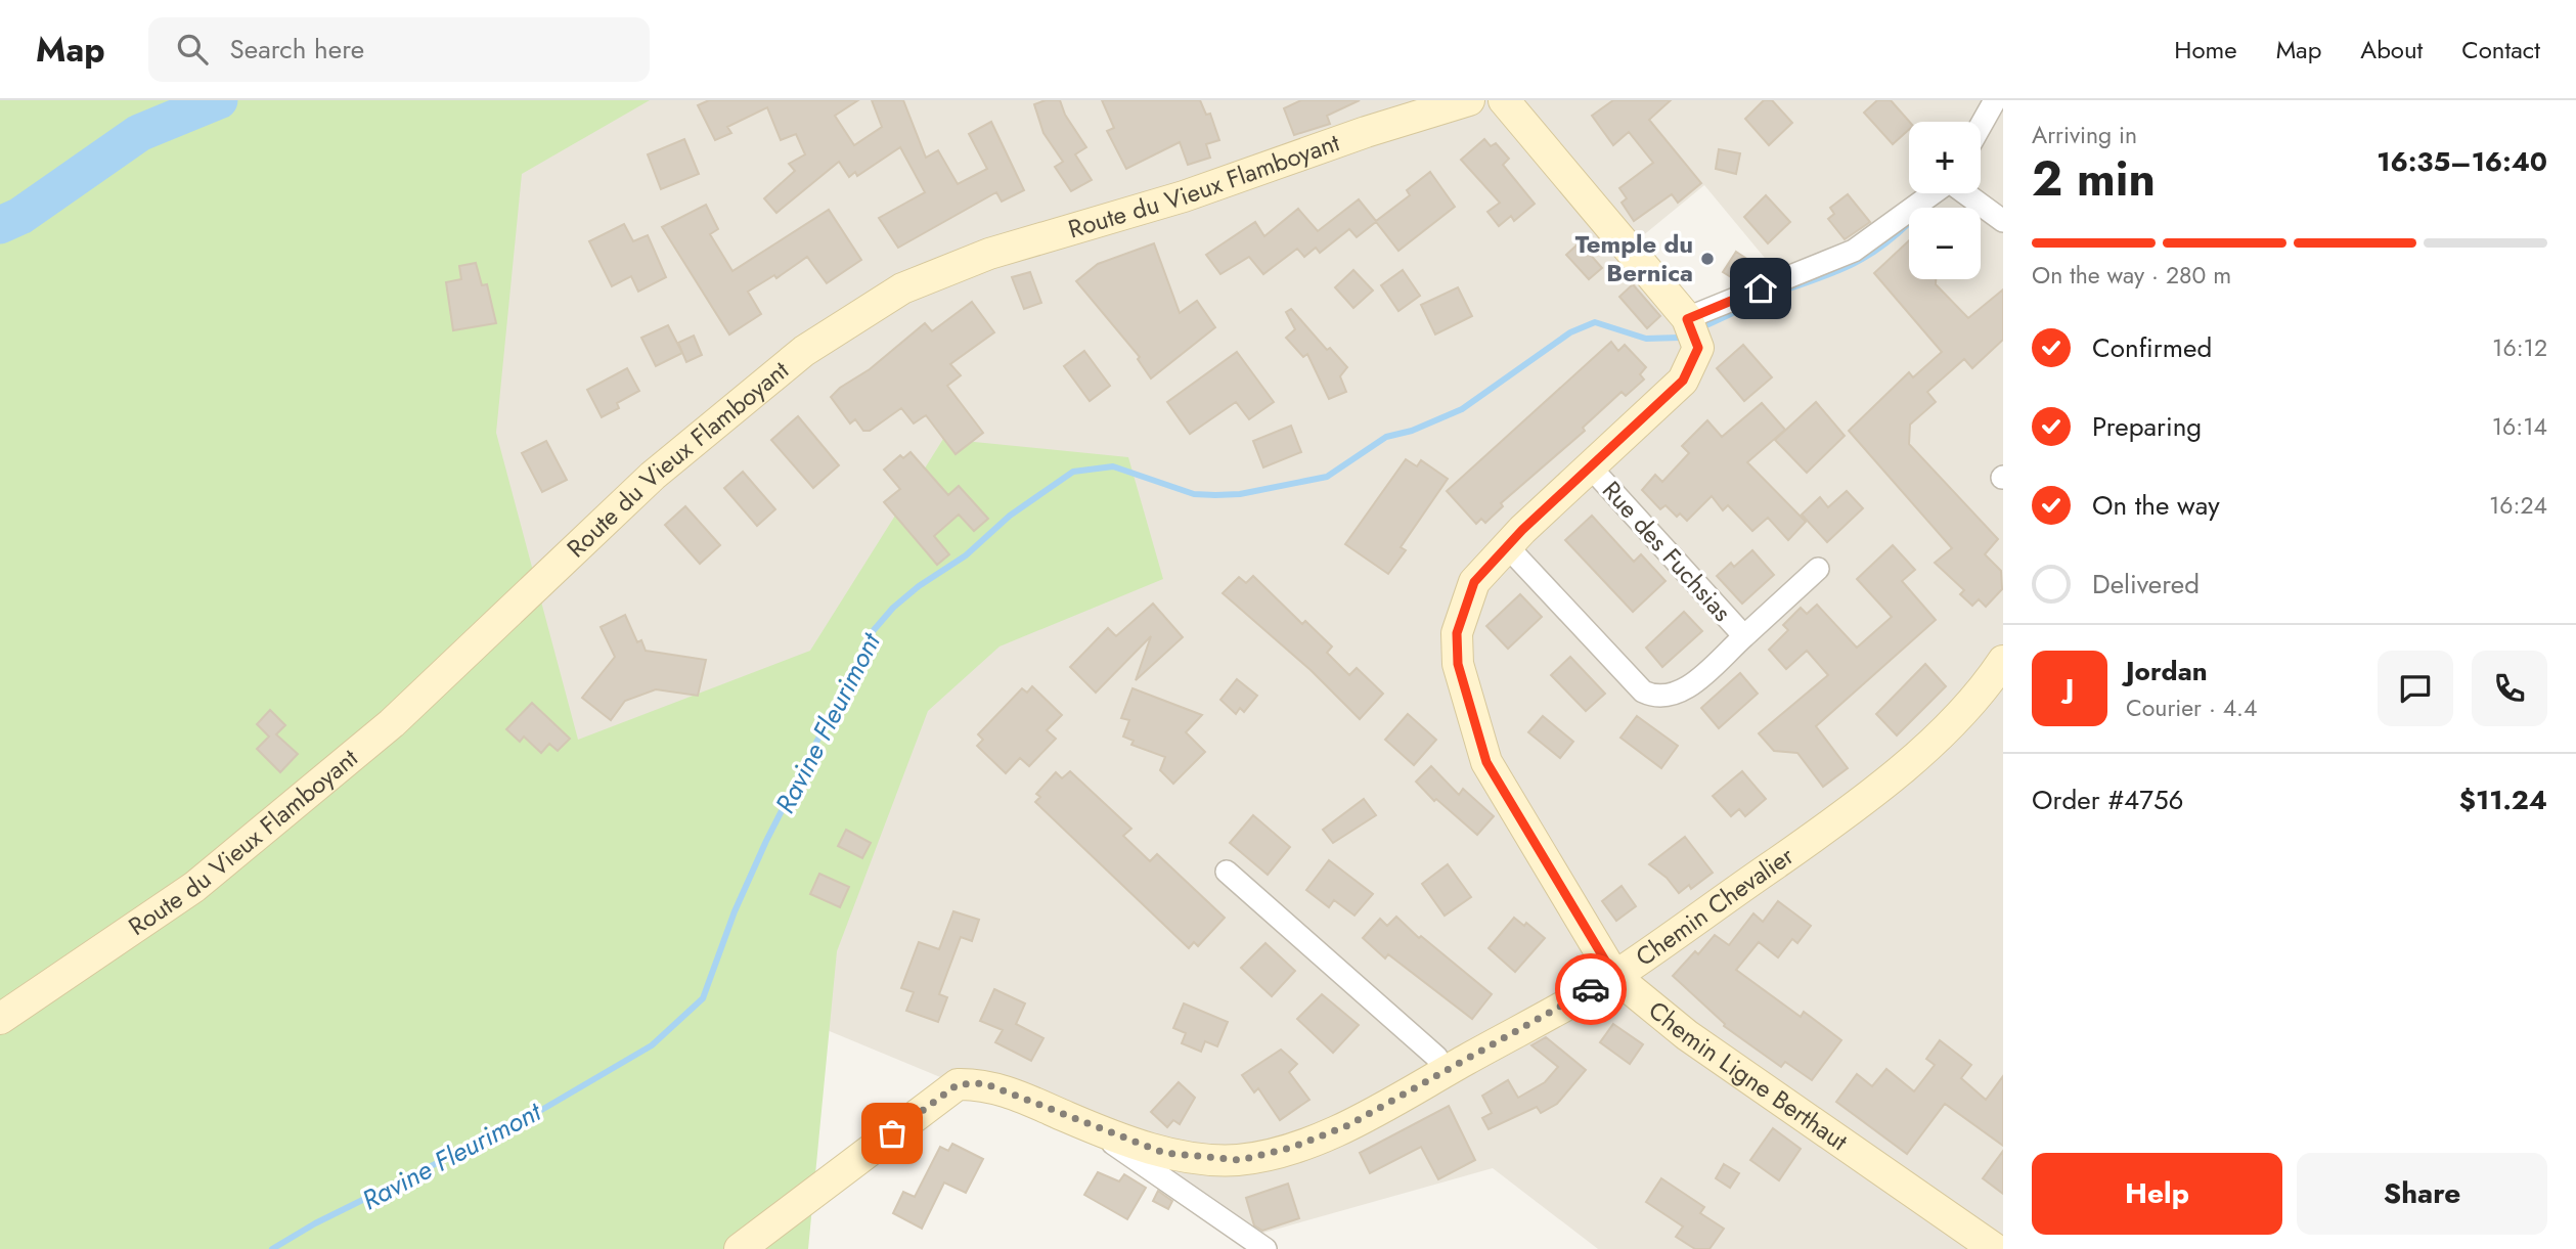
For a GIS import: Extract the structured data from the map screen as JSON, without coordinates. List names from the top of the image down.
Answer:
{
  "streets": {
    "street": [
      "Route du Vieux Flamboyant",
      "Rue des Fuchsias",
      "Chemin Chevalier",
      "Chemin Ligne Berthaut"
    ]
  },
  "crossings": [
    ["Rue des Fuchsias", "Chemin Ligne Berthaut"],
    ["Chemin Chevalier", "Chemin Ligne Berthaut"]
  ],
  "water": ["Ravine Fleurimont"],
  "places": ["Temple du Bernica"],
  "page": {
    "header": "Map",
    "search": "Search here",
    "nav": [
      "Home",
      "Map",
      "About",
      "Contact"
    ],
    "heading": ["2 min", "Arriving in", "16:35–16:40"],
    "panel": [
      "Jordan",
      "Courier · 4.4",
      "Order #4756",
      "$11.24"
    ],
    "map_buttons": ["+", "−"],
    "bar": "On the way · 280 m",
    "list": [
      ["Confirmed", "16:12"],
      ["Preparing", "16:14"],
      ["On the way", "16:24"],
      "Delivered"
    ],
    "round": "J",
    "buttons": ["Help", "Share"]
  }
}
